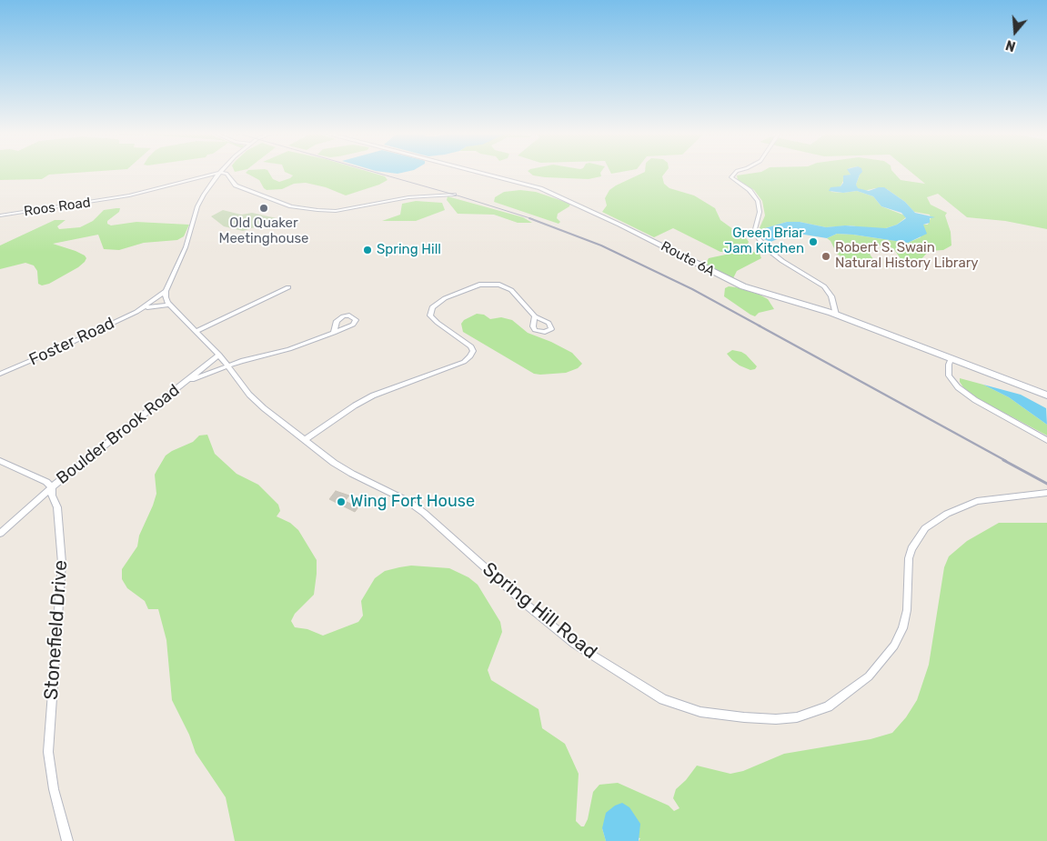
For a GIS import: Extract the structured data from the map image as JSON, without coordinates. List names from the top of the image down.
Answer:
{
  "streets": {
    "main road": ["Route 6A"],
    "street": [
      "Roos Road",
      "Foster Road",
      "Boulder Brook Road",
      "Spring Hill Road",
      "Stonefield Drive"
    ]
  },
  "crossings": [
    ["Foster Road", "Spring Hill Road"],
    ["Boulder Brook Road", "Spring Hill Road"],
    ["Boulder Brook Road", "Stonefield Drive"]
  ],
  "places": [
    "Old Quaker Meetinghouse",
    "Green Briar Jam Kitchen",
    "Spring Hill",
    "Robert S. Swain Natural History Library",
    "Wing Fort House"
  ],
  "north": "bottom"
}
